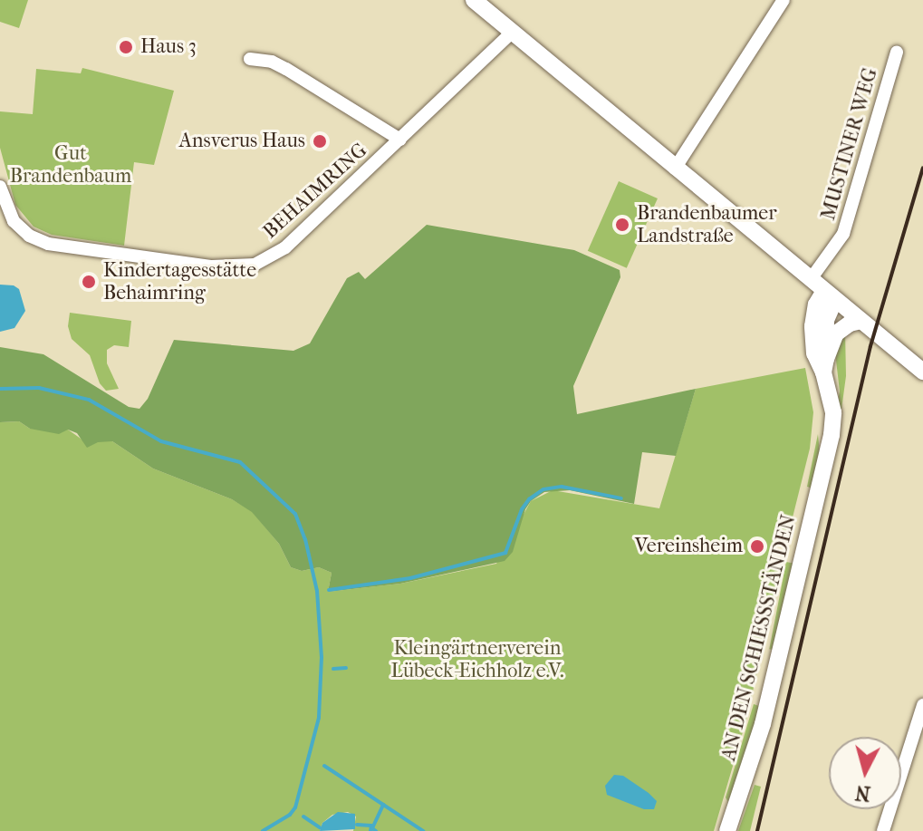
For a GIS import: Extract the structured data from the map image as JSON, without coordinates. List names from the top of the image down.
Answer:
{
  "streets": {
    "street": ["MUSTINER WEG", "BEHAIMRING", "AN DEN SCHIESSSTÄNDEN"]
  },
  "parks": ["Gut Brandenbaum", "Kleingärtnerverein Lübeck-Eichholz e.V."],
  "places": [
    "Haus 3",
    "Ansverus Haus",
    "Brandenbaumer Landstraße",
    "Kindertagesstätte Behaimring",
    "Vereinsheim"
  ],
  "north": "bottom"
}
